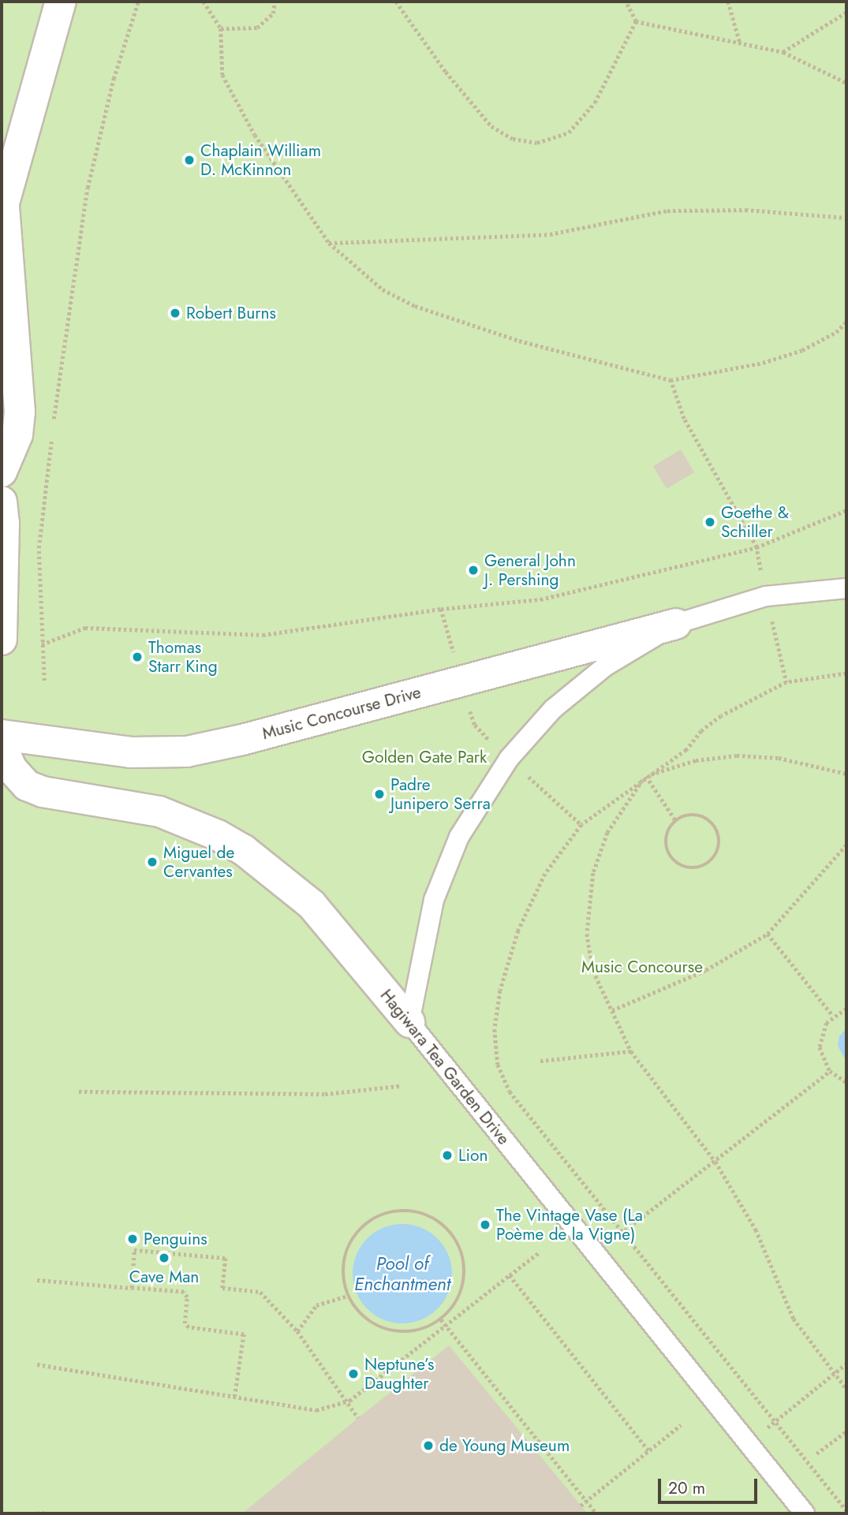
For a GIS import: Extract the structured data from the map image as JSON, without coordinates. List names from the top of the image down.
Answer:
{
  "streets": {
    "street": ["Music Concourse Drive", "Hagiwara Tea Garden Drive"]
  },
  "crossings": [
    ["Music Concourse Drive", "Hagiwara Tea Garden Drive"]
  ],
  "water": ["Pool of Enchantment"],
  "parks": ["Golden Gate Park", "Music Concourse"],
  "places": [
    "Chaplain William D. McKinnon",
    "Robert Burns",
    "Goethe & Schiller",
    "General John J. Pershing",
    "Thomas Starr King",
    "Padre Junipero Serra",
    "Miguel de Cervantes",
    "Lion",
    "The Vintage Vase (La Poème de la Vigne)",
    "Penguins",
    "Cave Man",
    "Neptune’s Daughter",
    "de Young Museum"
  ],
  "scale_bar": "20 m"
}
